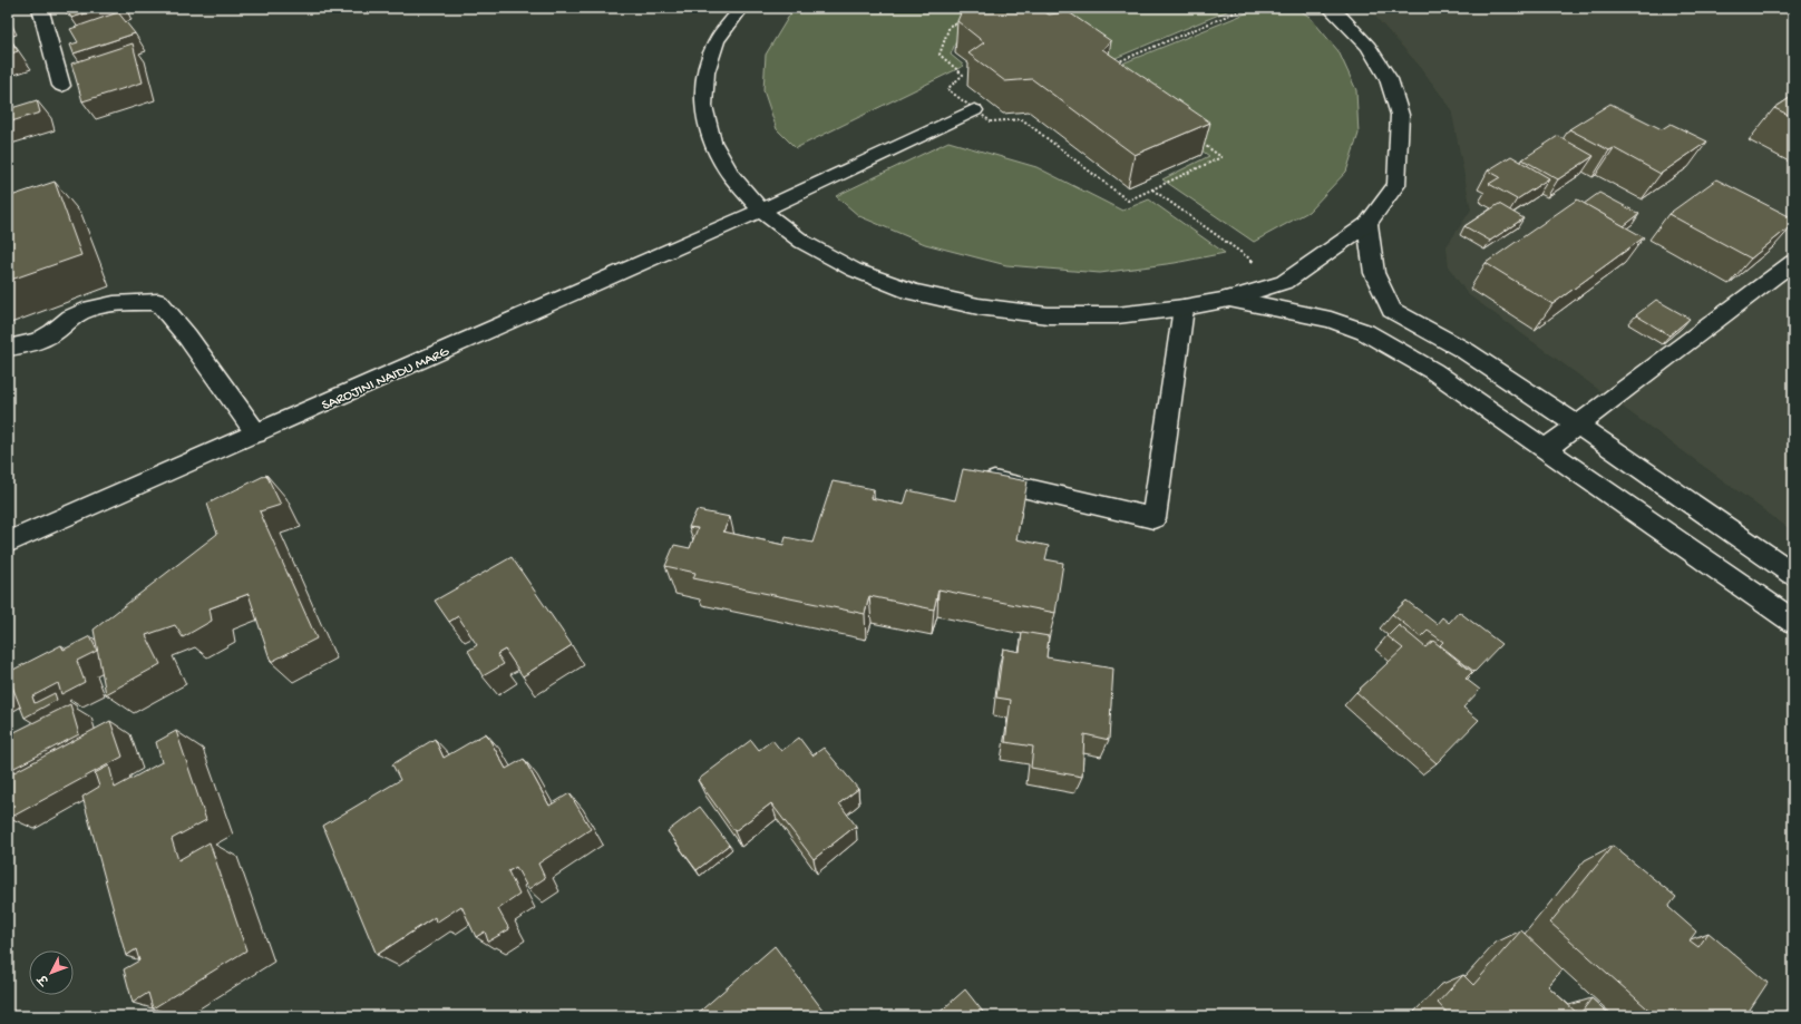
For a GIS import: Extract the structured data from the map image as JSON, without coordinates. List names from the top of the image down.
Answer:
{
  "streets": {
    "main road": ["SAROJINI NAIDU MARG"]
  },
  "north": "bottom left"
}
